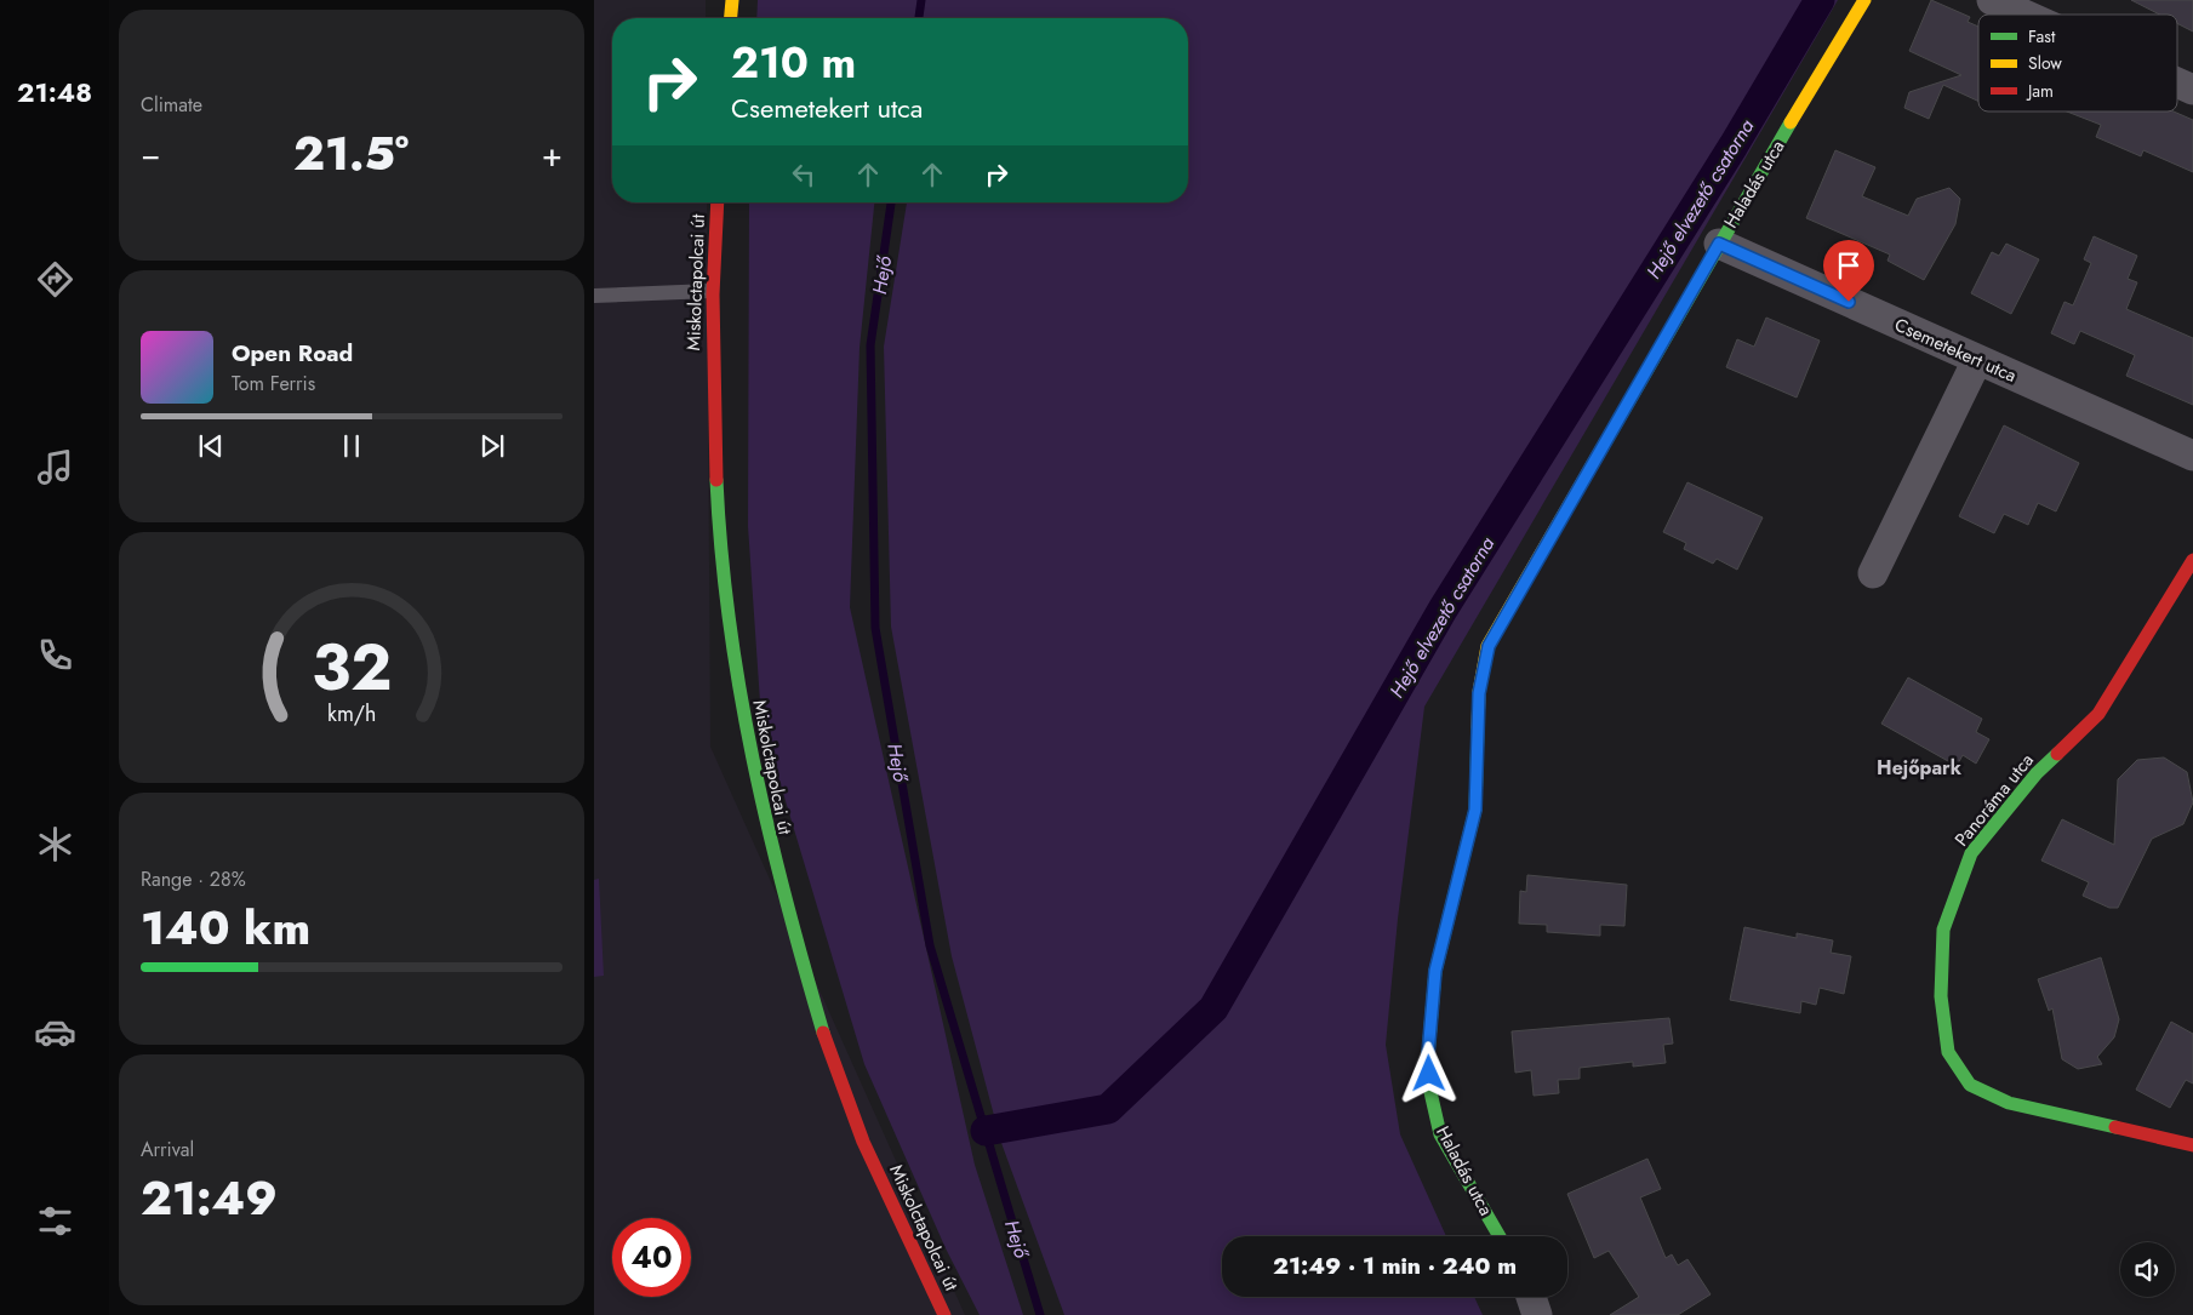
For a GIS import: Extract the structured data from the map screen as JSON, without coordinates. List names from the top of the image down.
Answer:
{
  "streets": {
    "street": [
      "Haladás utca",
      "Miskolctapolcai út",
      "Csemetekert utca",
      "Panoráma utca"
    ]
  },
  "crossings": [
    ["Haladás utca", "Csemetekert utca"]
  ],
  "districts": ["Hejőpark"],
  "water": ["Hejő elvezető csatorna", "Hejő"],
  "legend": ["Fast", "Slow", "Jam"],
  "page": {
    "tabs": "21:48",
    "tile": [
      "Climate",
      ["Range · 28%", "140 km"],
      ["Arrival", "21:49"]
    ],
    "turn": ["210 m", "Csemetekert utca"],
    "heat": ["−", "21.5°", "+"],
    "song": ["Open Road", "Tom Ferris"],
    "limit": "40",
    "trip": "21:49 · 1 min · 240 m",
    "gauge": ["32", "km/h"]
  }
}
